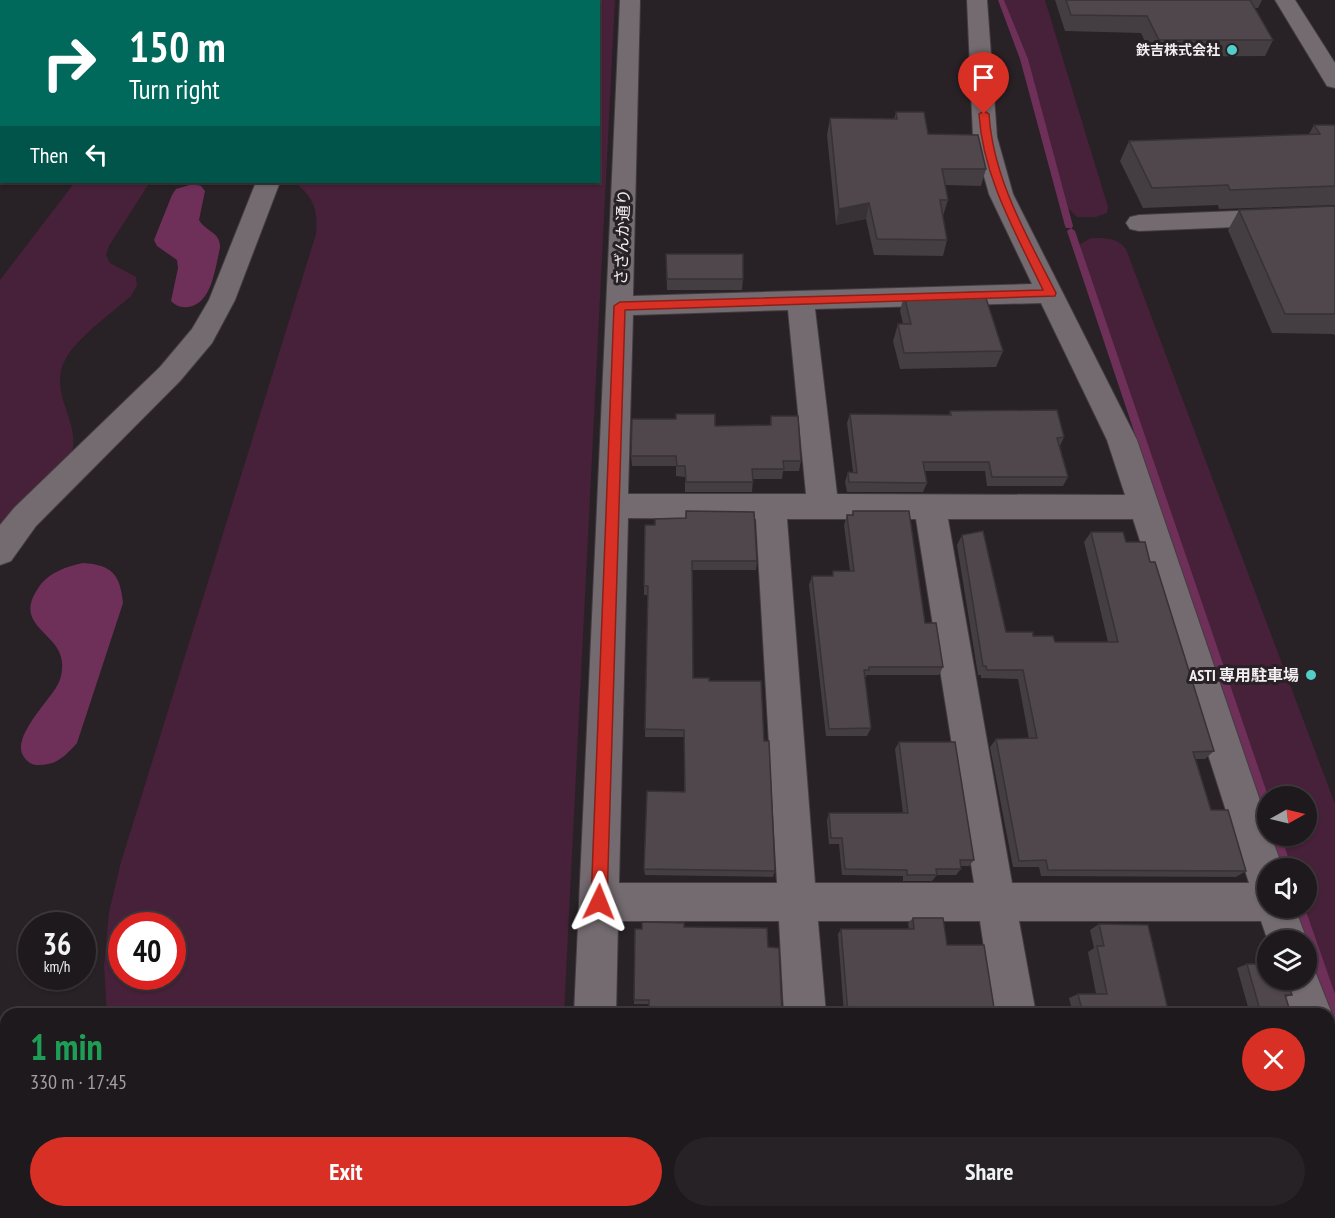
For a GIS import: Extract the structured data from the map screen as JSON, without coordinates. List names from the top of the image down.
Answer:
{
  "streets": {
    "street": ["さざんか通り"]
  },
  "places": ["鉄吉株式会社", "ASTI 専用駐車場"],
  "north": "right",
  "page": {
    "turn": ["150 m", "Turn right"],
    "then": "Then",
    "speed": "36 km/h",
    "limit": "40",
    "heading": ["1 min", "330 m · 17:45"],
    "buttons": ["Exit", "Share"]
  }
}
